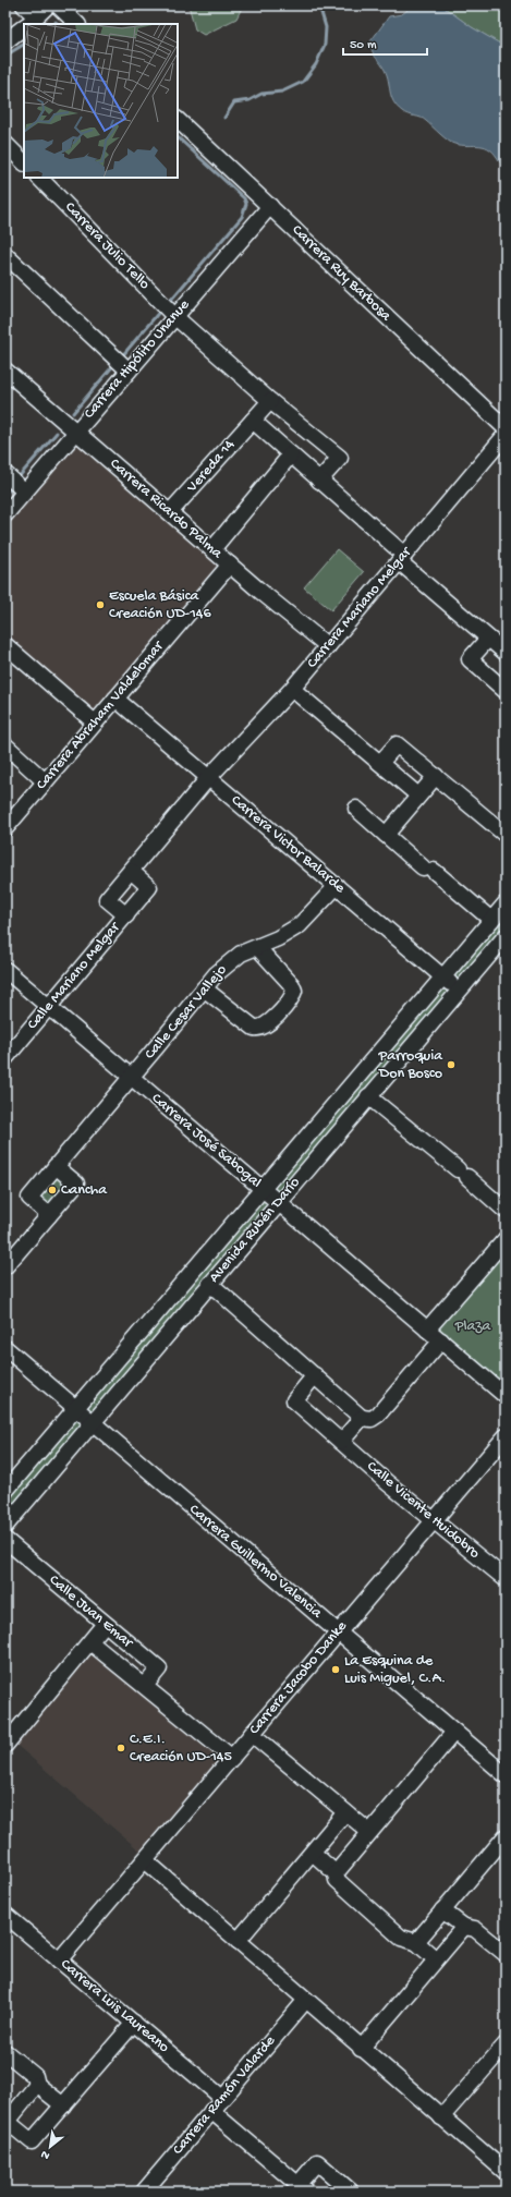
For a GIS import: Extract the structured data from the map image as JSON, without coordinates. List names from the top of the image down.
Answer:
{
  "streets": {
    "street": [
      "Carrera Julio Tello",
      "Carrera Ruy Barbosa",
      "Carrera Hipólito Unanue",
      "Vereda 14",
      "Carrera Ricardo Palma",
      "Carrera Mariano Melgar",
      "Carrera Abraham Valdelomar",
      "Carrera Victor Balarde",
      "Calle Mariano Melgar",
      "Calle Cesar Vallejo",
      "Carrera José Sabogal",
      "Avenida Rubén Darío",
      "Calle Vicente Huidobro",
      "Carrera Guillermo Valencia",
      "Calle Juan Emar",
      "Carrera Jacobo Danke",
      "Carrera Luis Laureano",
      "Carrera Ramón Valarde"
    ]
  },
  "crossings": [
    ["Carrera Julio Tello", "Carrera Hipólito Unanue"],
    ["Carrera Julio Tello", "Vereda 14"],
    ["Carrera Ruy Barbosa", "Carrera Hipólito Unanue"],
    ["Carrera Hipólito Unanue", "Carrera Ricardo Palma"],
    ["Vereda 14", "Carrera Ricardo Palma"],
    ["Carrera Ricardo Palma", "Carrera Mariano Melgar"],
    ["Carrera Ricardo Palma", "Carrera Abraham Valdelomar"],
    ["Carrera Mariano Melgar", "Carrera Victor Balarde"],
    ["Carrera Mariano Melgar", "Calle Mariano Melgar"],
    ["Carrera Abraham Valdelomar", "Carrera Victor Balarde"],
    ["Carrera Victor Balarde", "Calle Mariano Melgar"],
    ["Carrera Victor Balarde", "Calle Cesar Vallejo"],
    ["Carrera Victor Balarde", "Avenida Rubén Darío"],
    ["Calle Mariano Melgar", "Carrera José Sabogal"],
    ["Calle Cesar Vallejo", "Carrera José Sabogal"],
    ["Carrera José Sabogal", "Avenida Rubén Darío"],
    ["Avenida Rubén Darío", "Carrera Guillermo Valencia"],
    ["Calle Vicente Huidobro", "Carrera Jacobo Danke"],
    ["Carrera Guillermo Valencia", "Carrera Jacobo Danke"],
    ["Calle Juan Emar", "Carrera Jacobo Danke"],
    ["Carrera Jacobo Danke", "Carrera Luis Laureano"],
    ["Carrera Luis Laureano", "Carrera Ramón Valarde"]
  ],
  "parks": ["Plaza"],
  "places": [
    "Escuela Básica Creación UD-146",
    "Parroquia Don Bosco",
    "Cancha",
    "La Esquina de Luis Miguel, C.A.",
    "C.E.I. Creación UD-145"
  ],
  "scale_bar": "50 m",
  "north": "bottom left"
}
